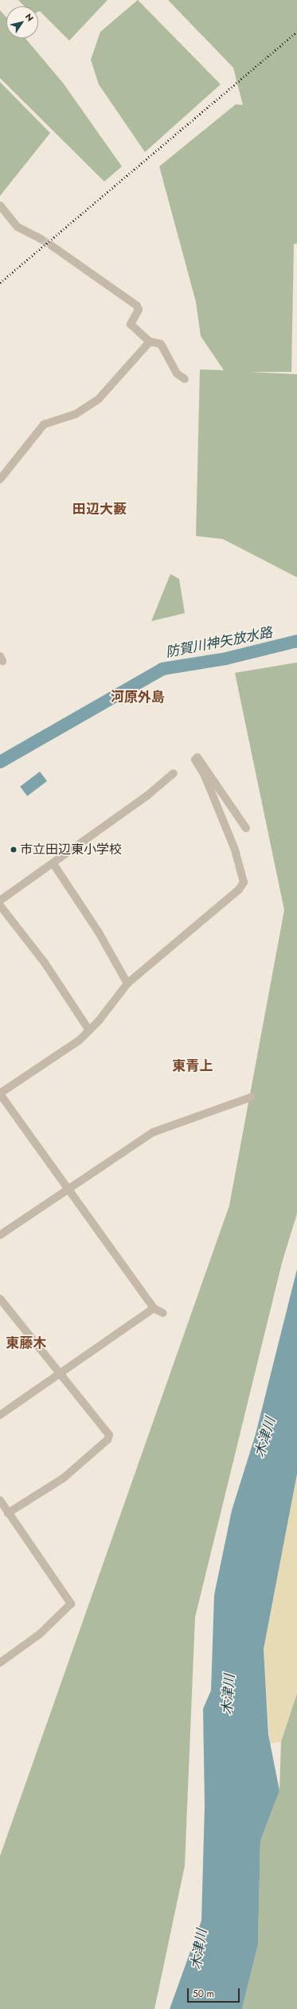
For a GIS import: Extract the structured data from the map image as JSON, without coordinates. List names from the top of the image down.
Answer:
{
  "districts": [
    "田辺大藪",
    "河原外島",
    "東青上",
    "東藤木"
  ],
  "water": ["防賀川神矢放水路", "木津川"],
  "places": ["市立田辺東小学校"],
  "scale_bar": "50 m",
  "north": "top right"
}
